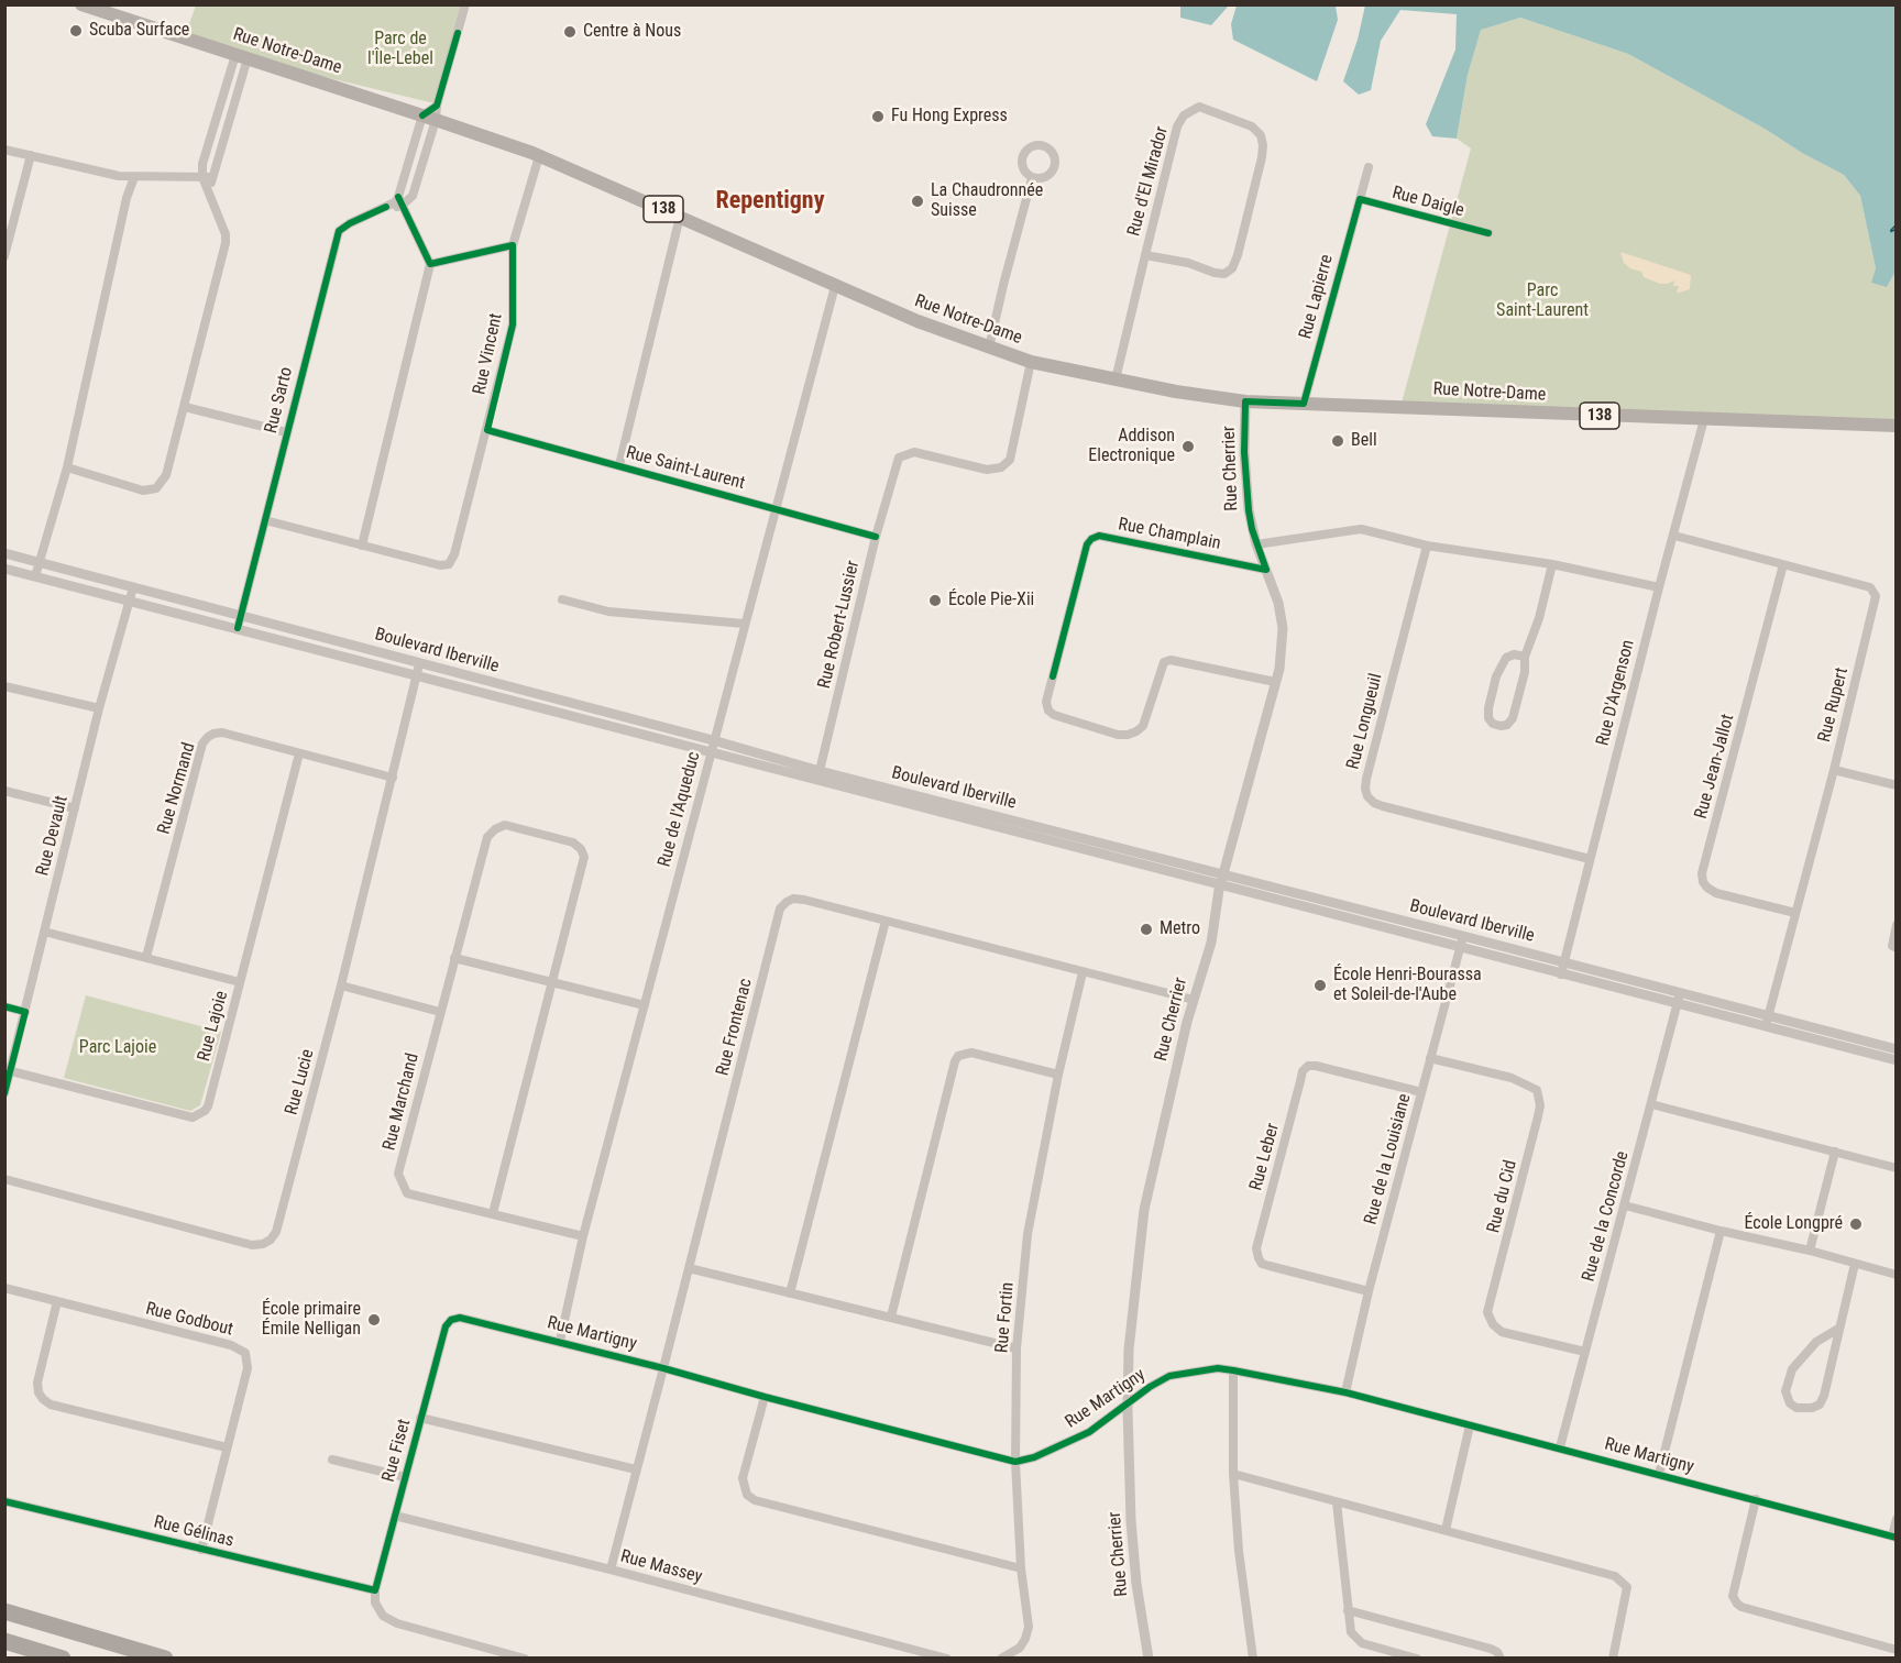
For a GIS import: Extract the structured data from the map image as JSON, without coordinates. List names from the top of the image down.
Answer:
{
  "streets": {
    "main road": ["Rue Notre-Dame", "138"],
    "street": [
      "Rue d'El Mirador",
      "Rue Daigle",
      "Rue Lapierre",
      "Rue Vincent",
      "Rue Sarto",
      "Rue Saint-Laurent",
      "Rue Cherrier",
      "Rue Champlain",
      "Rue Robert-Lussier",
      "Boulevard Iberville",
      "Rue D'Argenson",
      "Rue Rupert",
      "Rue Longueuil",
      "Rue Jean-Jallot",
      "Rue Normand",
      "Rue de l'Aqueduc",
      "Rue Devault",
      "Rue Lajoie",
      "Rue Frontenac",
      "Rue Lucie",
      "Rue Marchand",
      "Rue Leber",
      "Rue de la Louisiane",
      "Rue du Cid",
      "Rue de la Concorde",
      "Rue Fortin",
      "Rue Godbout",
      "Rue Martigny",
      "Rue Fiset",
      "Rue Gélinas",
      "Rue Massey"
    ]
  },
  "crossings": [
    ["Rue Notre-Dame", "Rue d'El Mirador"],
    ["Rue Notre-Dame", "Rue Lapierre"],
    ["Rue Notre-Dame", "Rue Vincent"],
    ["Rue Notre-Dame", "Rue Cherrier"],
    ["Rue Notre-Dame", "Rue Robert-Lussier"],
    ["Rue Notre-Dame", "Rue D'Argenson"],
    ["Rue Notre-Dame", "Rue de l'Aqueduc"],
    ["Rue Daigle", "Rue Lapierre"],
    ["Rue Vincent", "Rue Sarto"],
    ["Rue Vincent", "Rue Saint-Laurent"],
    ["Rue Sarto", "Boulevard Iberville"],
    ["Rue Saint-Laurent", "Rue Robert-Lussier"],
    ["Rue Saint-Laurent", "Rue de l'Aqueduc"],
    ["Rue Cherrier", "Rue Champlain"],
    ["Rue Cherrier", "Boulevard Iberville"],
    ["Rue Cherrier", "Rue Frontenac"],
    ["Rue Cherrier", "Rue Martigny"],
    ["Rue Robert-Lussier", "Boulevard Iberville"],
    ["Boulevard Iberville", "Rue D'Argenson"],
    ["Boulevard Iberville", "Rue Rupert"],
    ["Boulevard Iberville", "Rue de l'Aqueduc"],
    ["Boulevard Iberville", "Rue Devault"],
    ["Boulevard Iberville", "Rue Lucie"],
    ["Boulevard Iberville", "Rue de la Louisiane"],
    ["Boulevard Iberville", "Rue de la Concorde"],
    ["Rue D'Argenson", "Rue Rupert"],
    ["Rue D'Argenson", "Rue Longueuil"],
    ["Rue Rupert", "Rue Jean-Jallot"],
    ["Rue Normand", "Rue Lajoie"],
    ["Rue Normand", "Rue Lucie"],
    ["Rue de l'Aqueduc", "Rue Marchand"],
    ["Rue de l'Aqueduc", "Rue Martigny"],
    ["Rue Devault", "Rue Lajoie"],
    ["Rue Frontenac", "Rue Fortin"],
    ["Rue Frontenac", "Rue Martigny"],
    ["Rue Frontenac", "Rue Massey"],
    ["Rue Leber", "Rue de la Louisiane"],
    ["Rue de la Louisiane", "Rue du Cid"],
    ["Rue de la Louisiane", "Rue Martigny"],
    ["Rue du Cid", "Rue de la Concorde"],
    ["Rue de la Concorde", "Rue Martigny"],
    ["Rue Fortin", "Rue Martigny"],
    ["Rue Godbout", "Rue Gélinas"],
    ["Rue Martigny", "Rue Fiset"],
    ["Rue Fiset", "Rue Gélinas"],
    ["Rue Fiset", "Rue Massey"]
  ],
  "districts": ["Repentigny"],
  "parks": ["Parc de l'Île-Lebel", "Parc Saint-Laurent", "Parc Lajoie"],
  "places": [
    "Scuba Surface",
    "Centre à Nous",
    "Fu Hong Express",
    "La Chaudronnée Suisse",
    "Bell",
    "Addison Electronique",
    "École Pie-Xii",
    "Metro",
    "École Henri-Bourassa et Soleil-de-l'Aube",
    "École Longpré",
    "École primaire Émile Nelligan"
  ]
}
